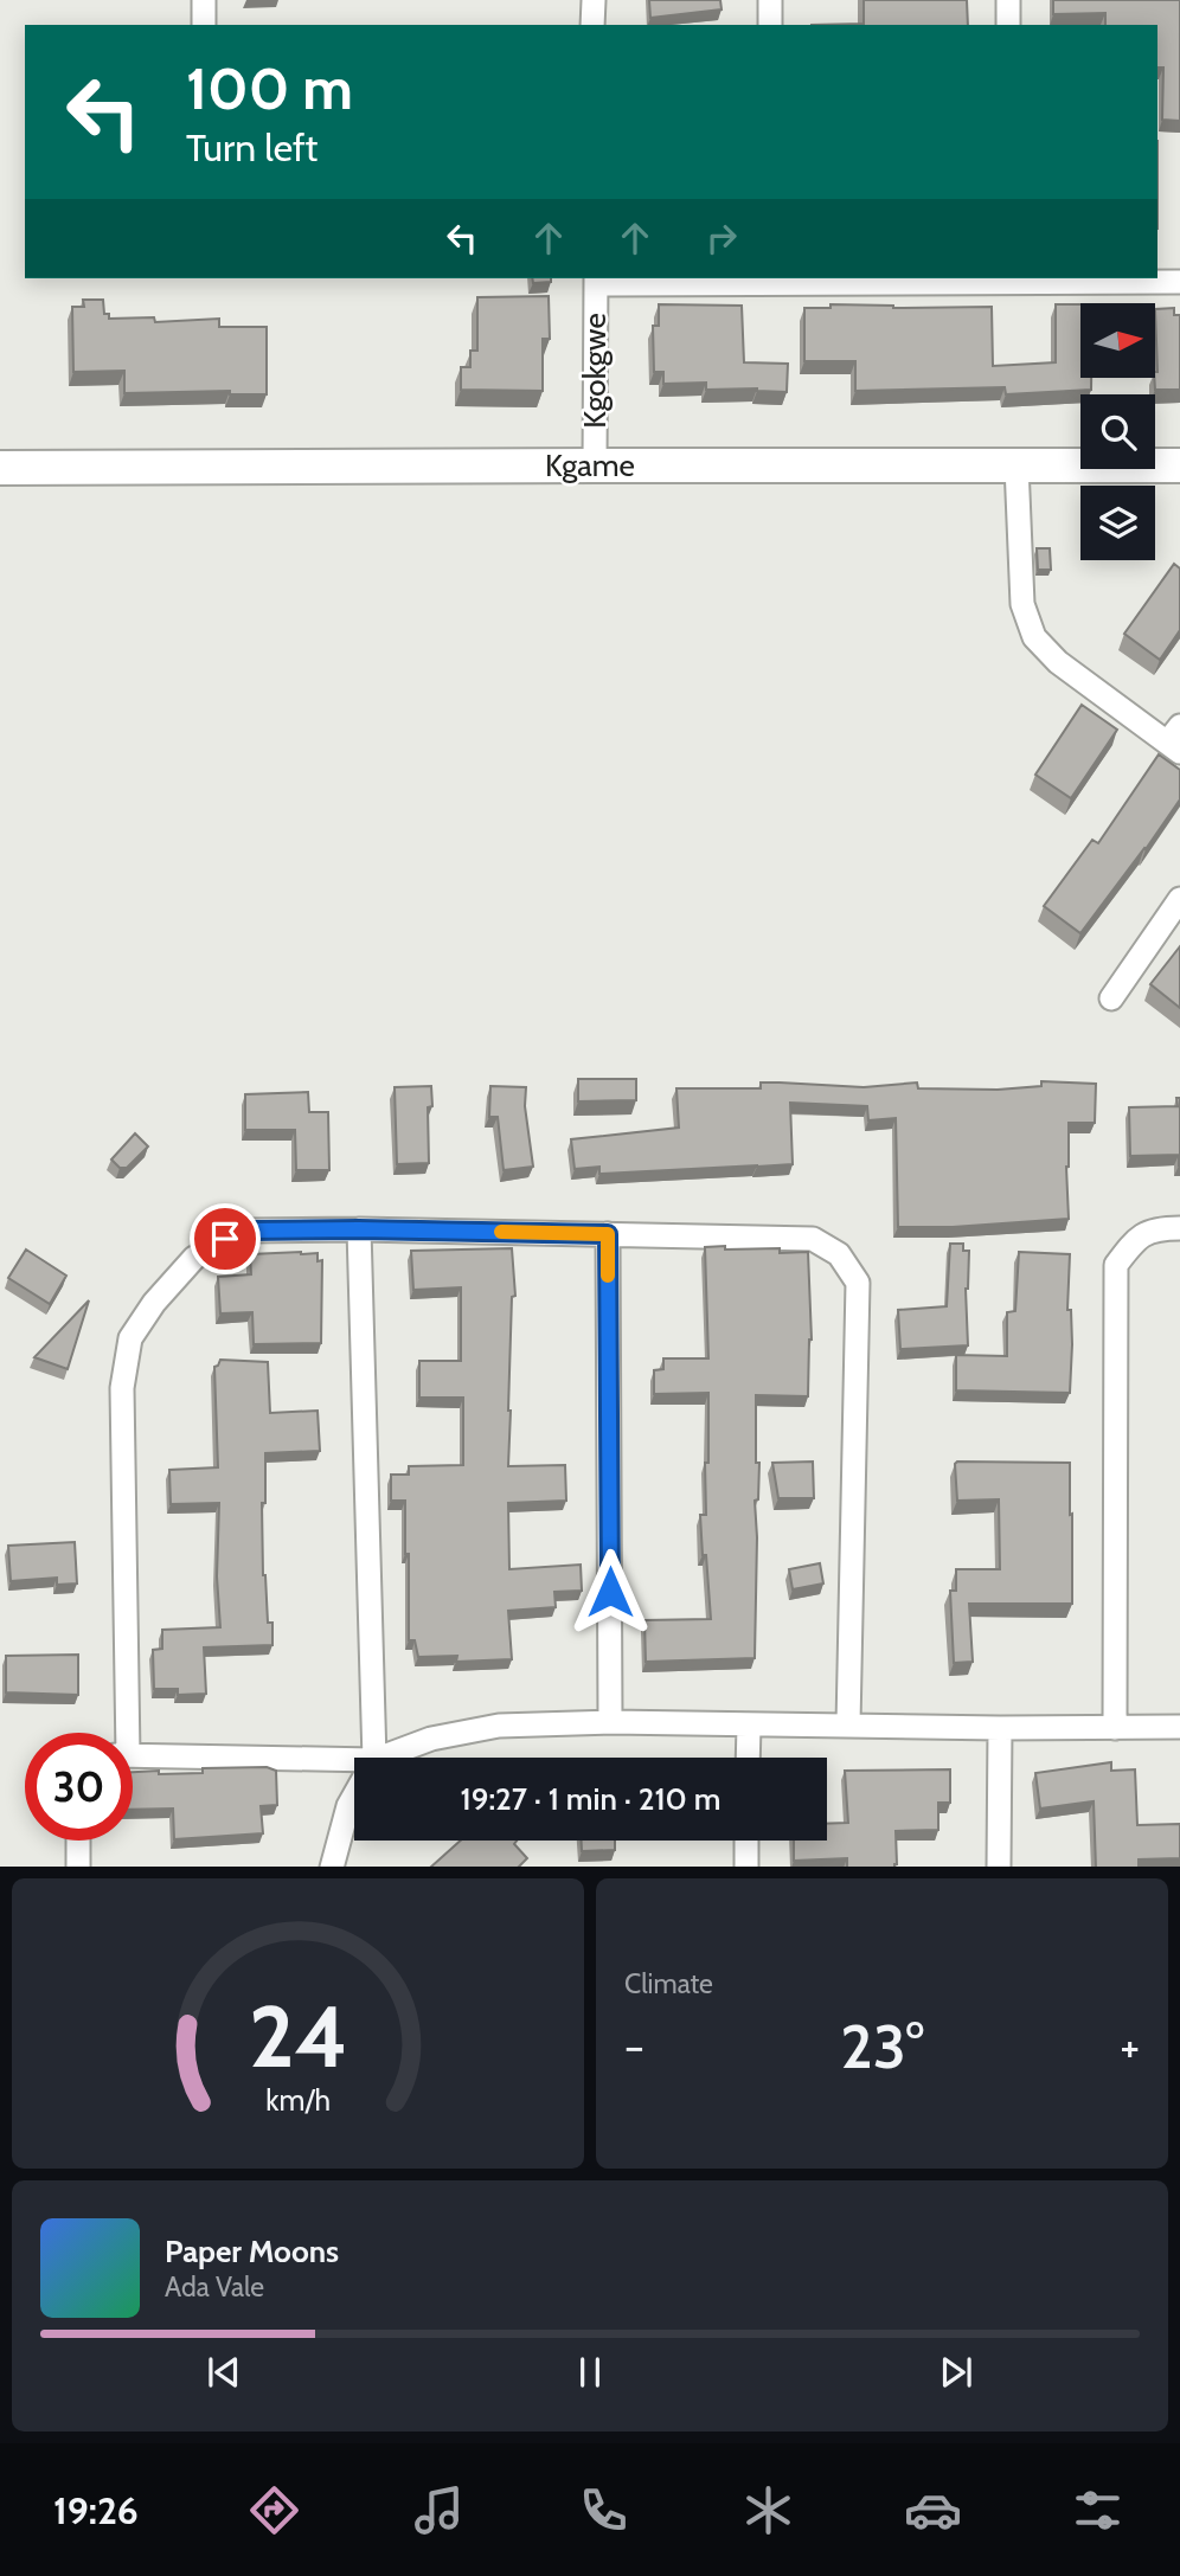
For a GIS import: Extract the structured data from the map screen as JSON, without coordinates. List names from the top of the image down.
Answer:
{
  "streets": {
    "street": ["Kgokgwe", "Kgame"]
  },
  "crossings": [
    ["Kgokgwe", "Kgame"]
  ],
  "north": "right",
  "page": {
    "turn": ["100 m", "Turn left"],
    "limit": "30",
    "trip": "19:27 · 1 min · 210 m",
    "tile": "Climate",
    "heat": ["−", "23°", "+"],
    "song": ["Paper Moons", "Ada Vale"],
    "tabs": "19:26",
    "gauge": ["24", "km/h"]
  }
}
